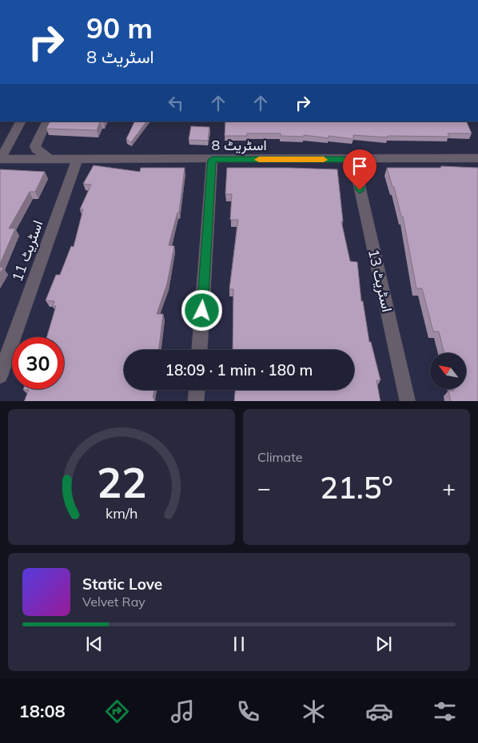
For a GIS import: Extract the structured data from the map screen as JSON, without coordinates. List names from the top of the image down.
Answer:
{
  "streets": {
    "street": ["اسٹریٹ 8", "اسٹریٹ 11", "اسٹریٹ 13"]
  },
  "crossings": [
    ["اسٹریٹ 8", "اسٹریٹ 11"],
    ["اسٹریٹ 8", "اسٹریٹ 13"]
  ],
  "north": "top left",
  "page": {
    "turn": ["90 m", "اسٹریٹ 8"],
    "limit": "30",
    "trip": "18:09 · 1 min · 180 m",
    "tile": "Climate",
    "heat": ["−", "21.5°", "+"],
    "song": ["Static Love", "Velvet Ray"],
    "tabs": "18:08",
    "gauge": ["22", "km/h"]
  }
}
